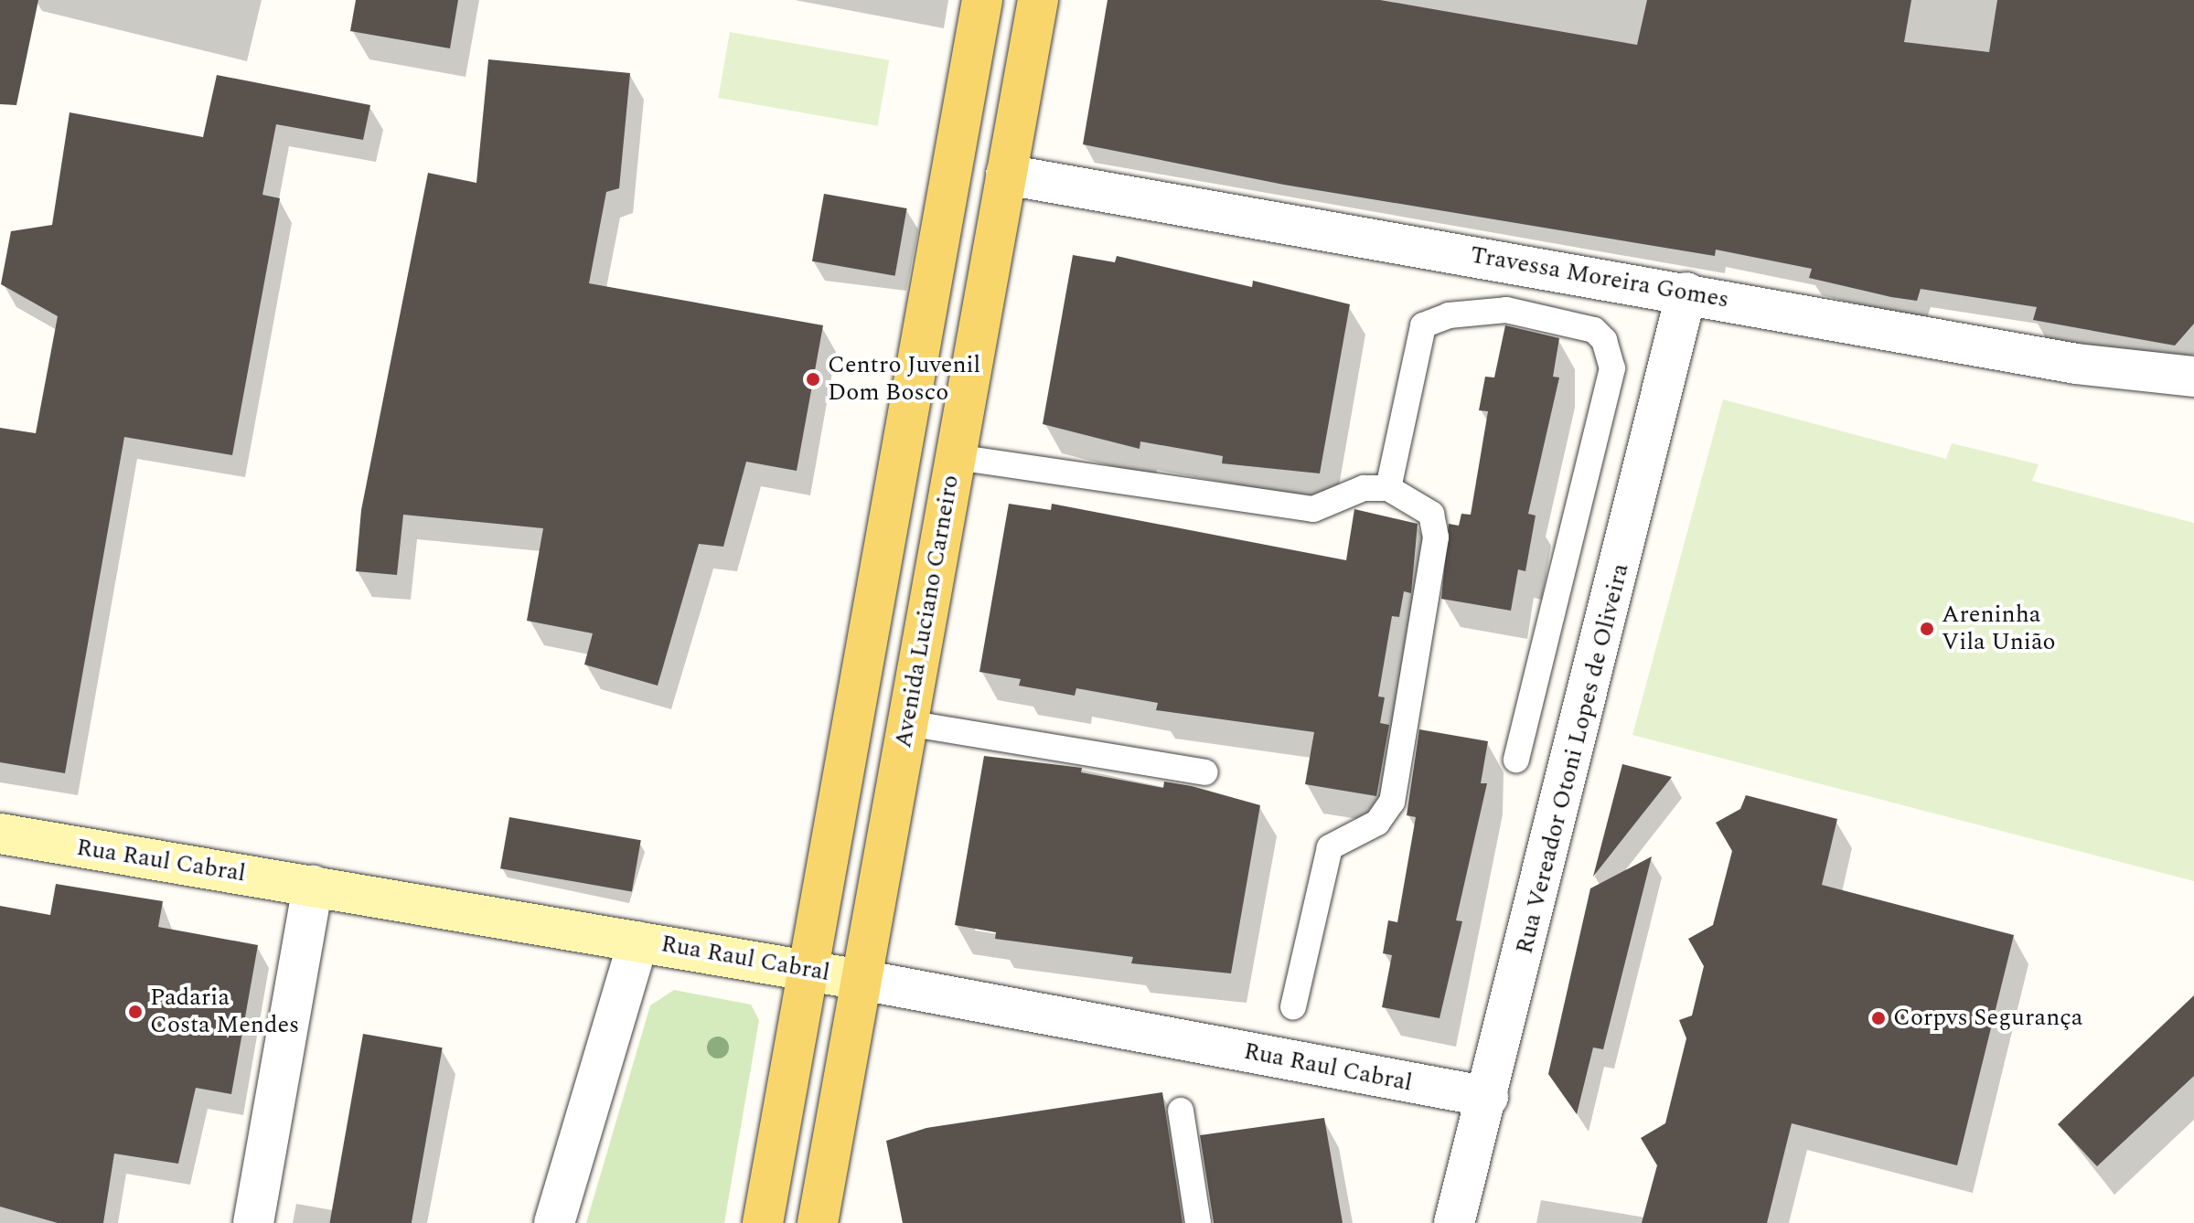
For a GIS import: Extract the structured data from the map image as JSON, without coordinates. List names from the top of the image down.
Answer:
{
  "streets": {
    "main road": ["Avenida Luciano Carneiro", "Rua Raul Cabral"],
    "street": ["Travessa Moreira Gomes", "Rua Vereador Otoni Lopes de Oliveira"]
  },
  "crossings": [
    ["Travessa Moreira Gomes", "Avenida Luciano Carneiro"],
    ["Travessa Moreira Gomes", "Rua Vereador Otoni Lopes de Oliveira"],
    ["Avenida Luciano Carneiro", "Rua Raul Cabral"],
    ["Rua Vereador Otoni Lopes de Oliveira", "Rua Raul Cabral"]
  ],
  "places": [
    "Centro Juvenil Dom Bosco",
    "Areninha Vila União",
    "Padaria Costa Mendes",
    "Corpvs Segurança"
  ]
}
